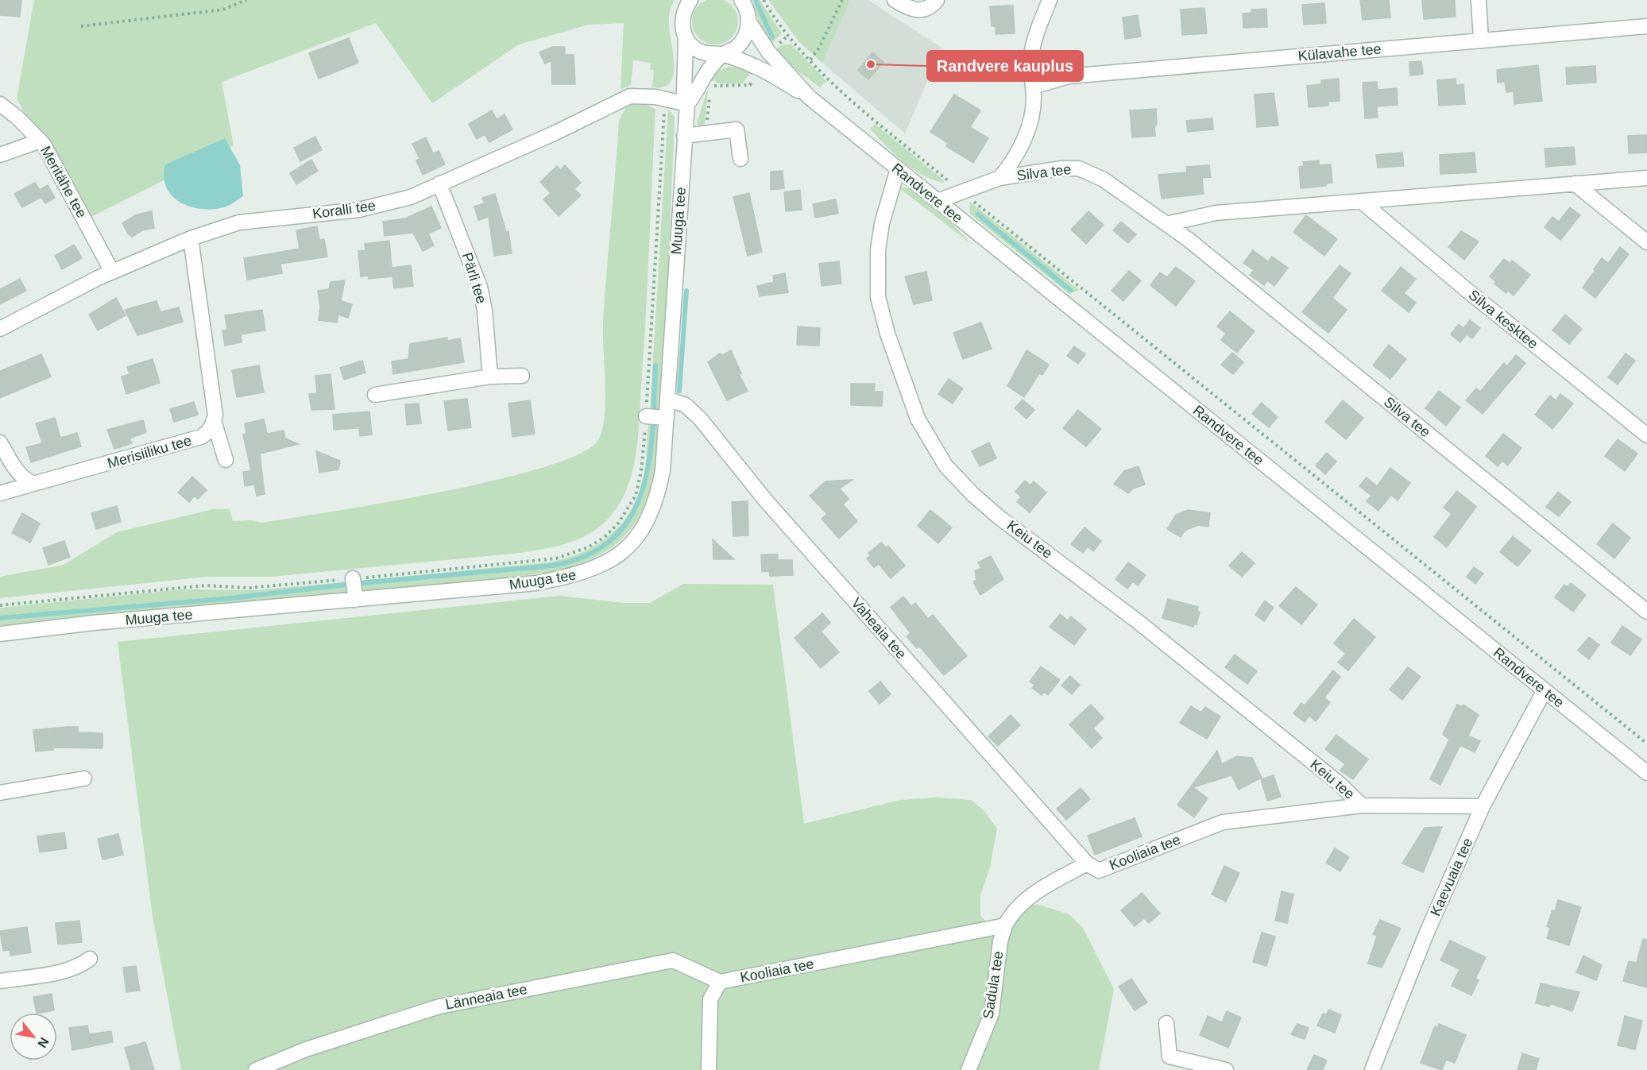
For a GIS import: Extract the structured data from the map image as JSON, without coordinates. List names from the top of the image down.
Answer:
{
  "streets": {
    "street": [
      "Külavahe tee",
      "Silva tee",
      "Meritähe tee",
      "Randvere tee",
      "Koralli tee",
      "Muuga tee",
      "Pärli tee",
      "Silva kesktee",
      "Merisiiliku tee",
      "Keiu tee",
      "Vaheaia tee",
      "Kooliaia tee",
      "Kaevuaia tee",
      "Sadula tee",
      "Länneaia tee"
    ]
  },
  "crossings": [
    ["Silva tee", "Randvere tee"],
    ["Meritähe tee", "Koralli tee"],
    ["Randvere tee", "Muuga tee"],
    ["Randvere tee", "Keiu tee"],
    ["Randvere tee", "Kaevuaia tee"],
    ["Koralli tee", "Muuga tee"],
    ["Koralli tee", "Pärli tee"],
    ["Muuga tee", "Vaheaia tee"],
    ["Keiu tee", "Kooliaia tee"],
    ["Vaheaia tee", "Kooliaia tee"],
    ["Kooliaia tee", "Kaevuaia tee"],
    ["Kooliaia tee", "Sadula tee"],
    ["Kooliaia tee", "Länneaia tee"]
  ],
  "places": ["Randvere kauplus"],
  "north": "bottom right"
}
